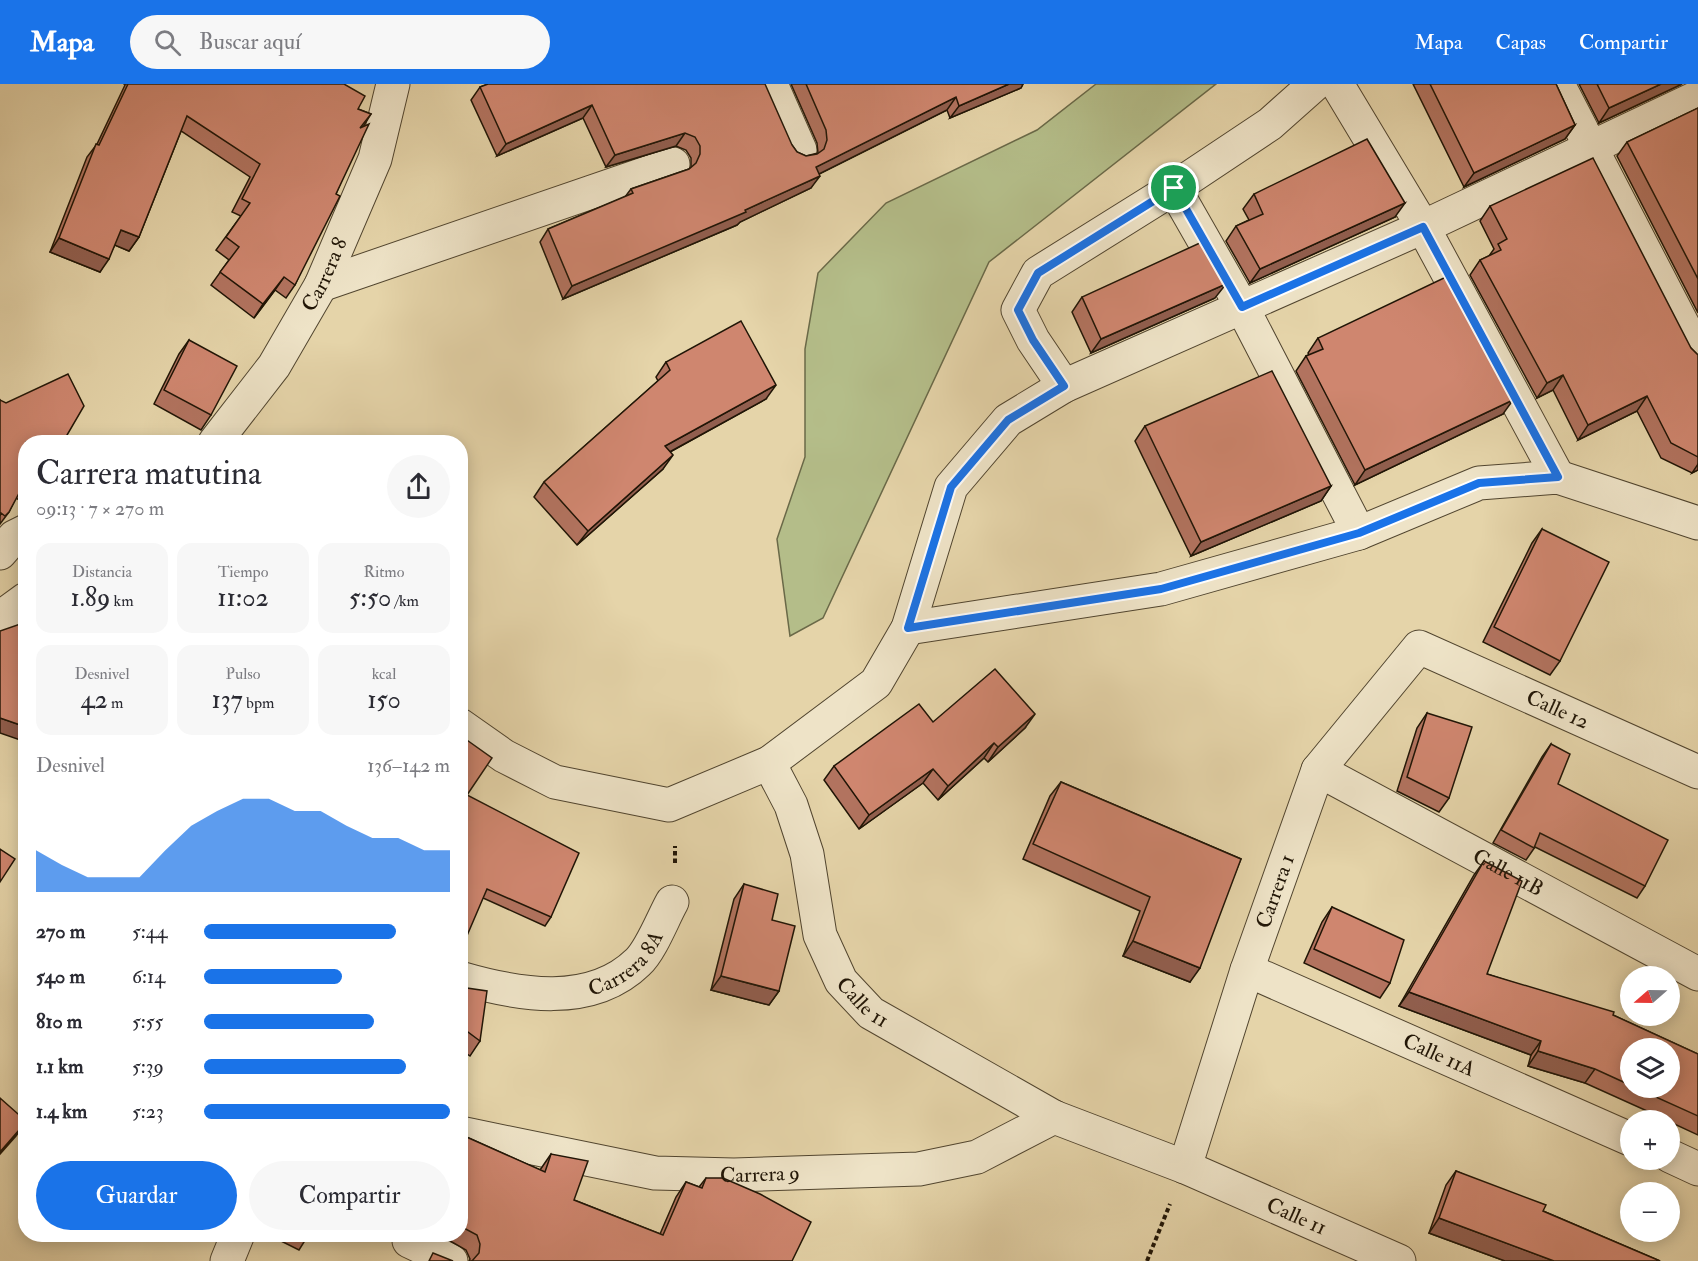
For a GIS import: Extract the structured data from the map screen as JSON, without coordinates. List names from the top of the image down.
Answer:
{
  "streets": {
    "street": [
      "Carrera 8",
      "Calle 12",
      "Calle 11B",
      "Carrera 1",
      "Carrera 8A",
      "Calle 11",
      "Calle 11A",
      "Carrera 9"
    ]
  },
  "crossings": [
    ["Calle 12", "Carrera 1"],
    ["Calle 11B", "Carrera 1"],
    ["Carrera 1", "Calle 11"],
    ["Carrera 1", "Calle 11A"],
    ["Calle 11", "Carrera 9"]
  ],
  "north": "left",
  "page": {
    "header": "Mapa",
    "search": "Buscar aquí",
    "nav": ["Mapa", "Capas", "Compartir"],
    "heading": ["Carrera matutina", "09:13 · 7 × 270 m"],
    "stats": [
      ["Distancia", "1.89 km"],
      ["Tiempo", "11:02"],
      ["Ritmo", "5:50 /km"],
      ["Desnivel", "42 m"],
      ["Pulso", "137 bpm"],
      ["kcal", "150"]
    ],
    "chart": ["Desnivel", "136–142 m"],
    "list": [
      {
        "name": "270 m",
        "note": "5:44"
      },
      {
        "name": "540 m",
        "note": "6:14"
      },
      {
        "name": "810 m",
        "note": "5:55"
      },
      {
        "name": "1.1 km",
        "note": "5:39"
      },
      {
        "name": "1.4 km",
        "note": "5:23"
      }
    ],
    "map_buttons": ["+", "−"],
    "buttons": ["Guardar", "Compartir"]
  }
}
